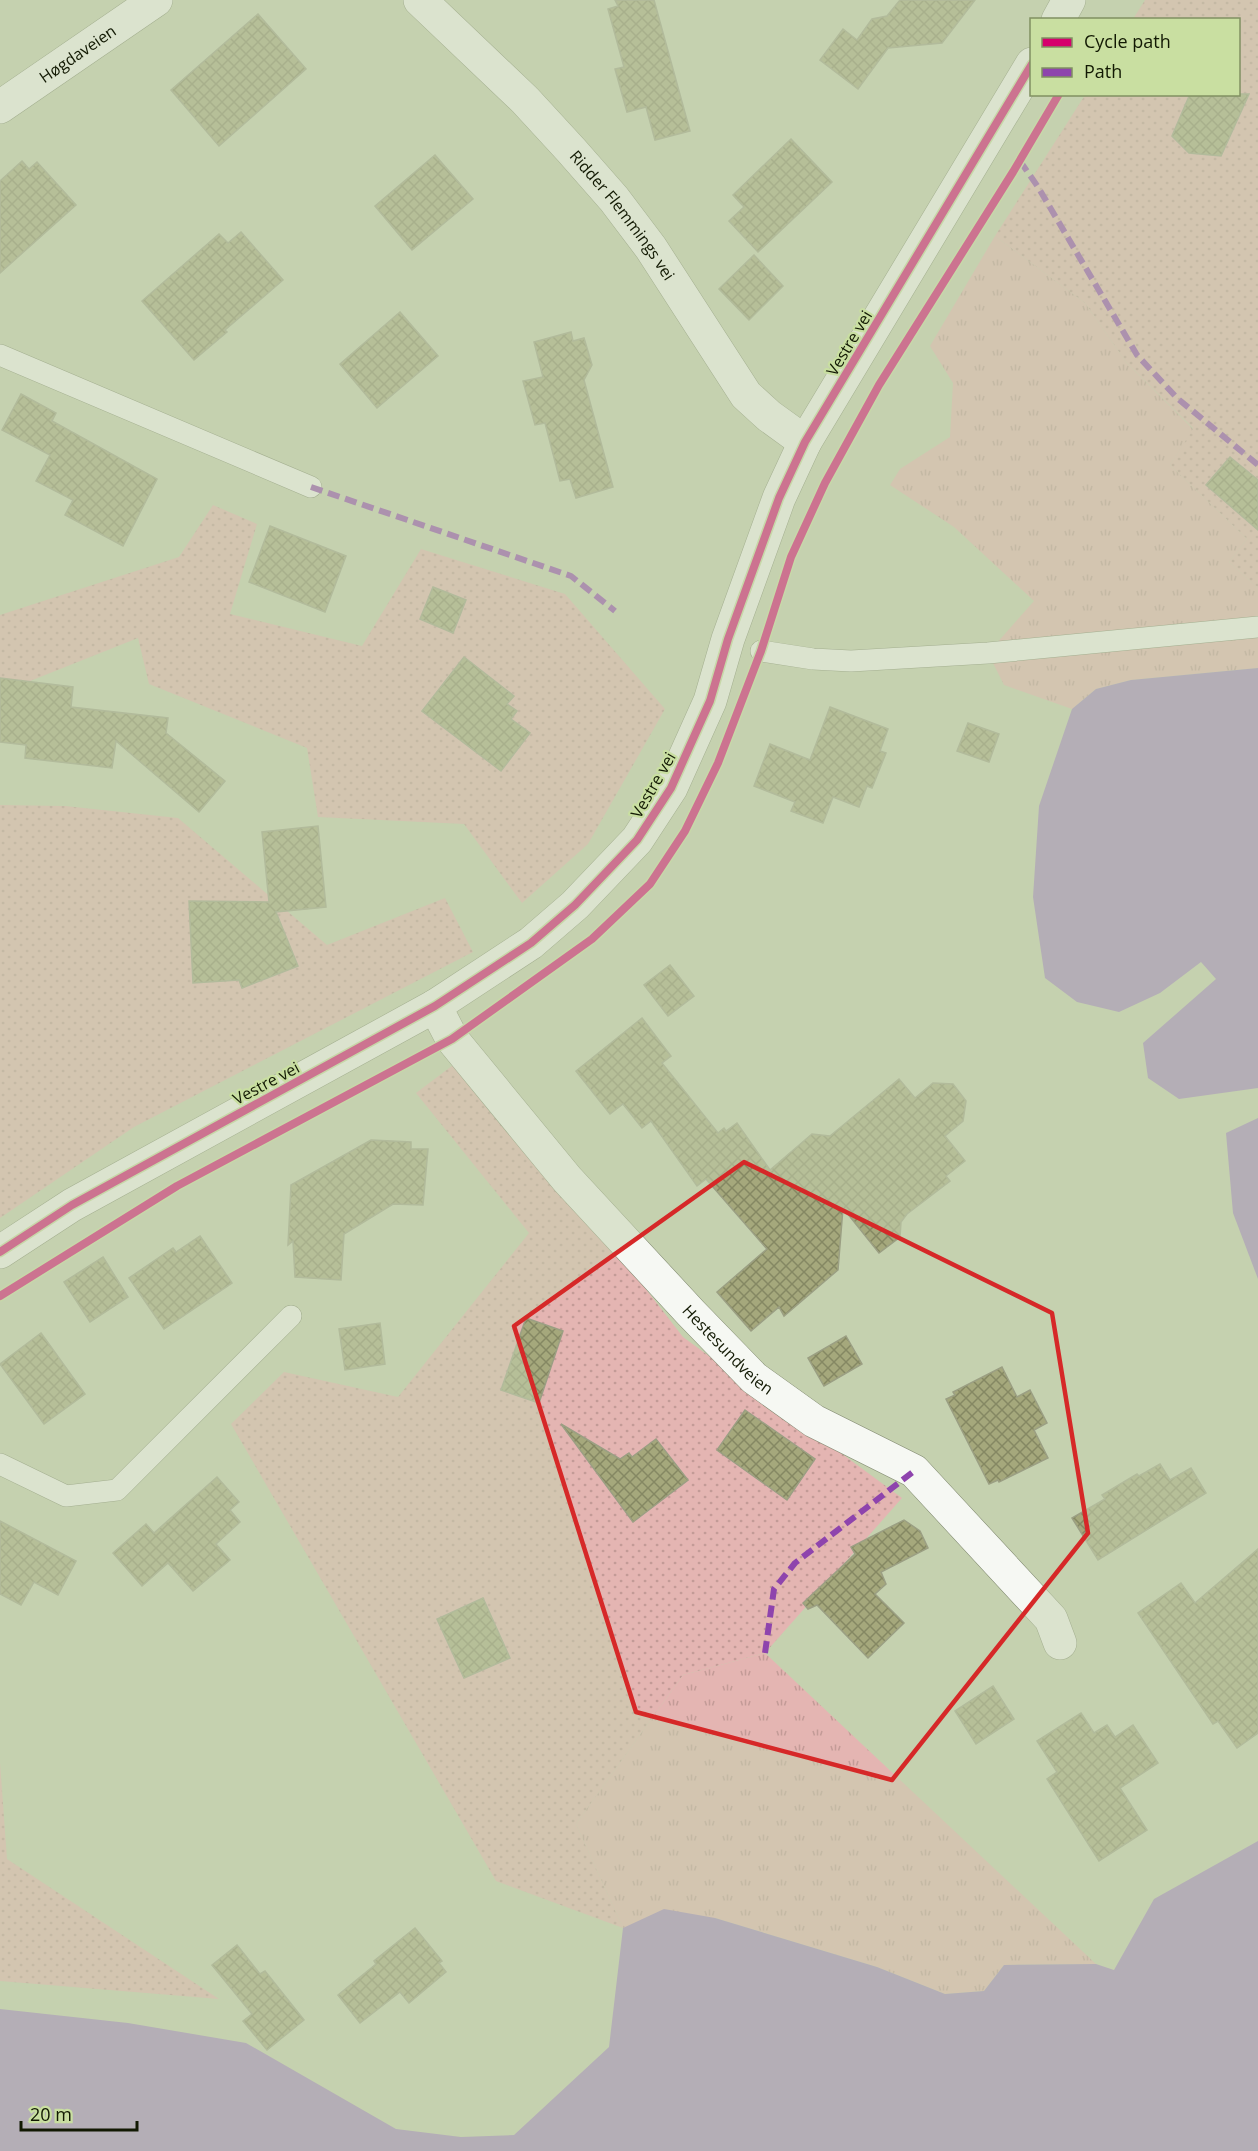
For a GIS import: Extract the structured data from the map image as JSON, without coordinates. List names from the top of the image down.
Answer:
{
  "streets": {
    "street": [
      "Høgdaveien",
      "Ridder Flemmings vei",
      "Vestre vei",
      "Hestesundveien"
    ]
  },
  "crossings": [
    ["Ridder Flemmings vei", "Vestre vei"],
    ["Vestre vei", "Hestesundveien"]
  ],
  "legend": ["Cycle path", "Path"],
  "scale_bar": "20 m"
}
